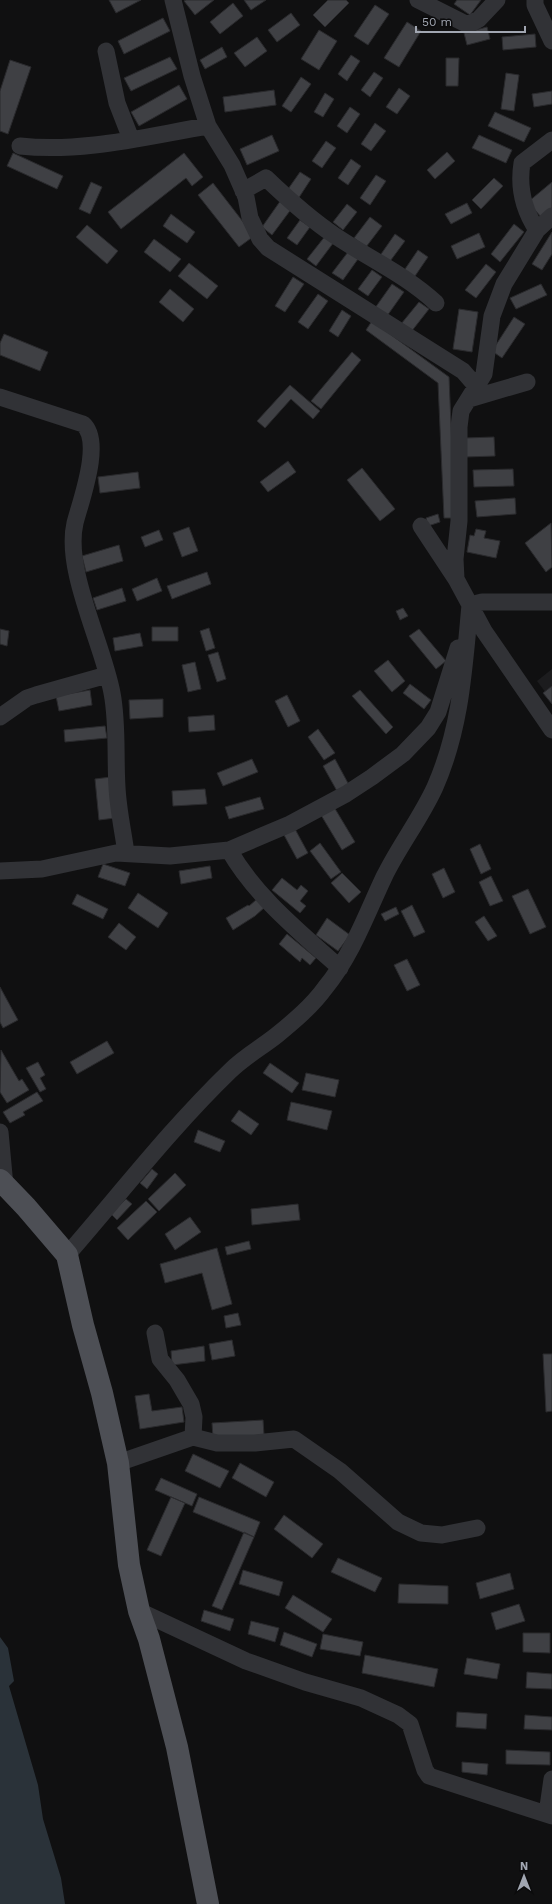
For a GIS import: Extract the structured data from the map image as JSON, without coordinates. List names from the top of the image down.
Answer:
{
  "scale_bar": "50 m",
  "north": "top"
}
